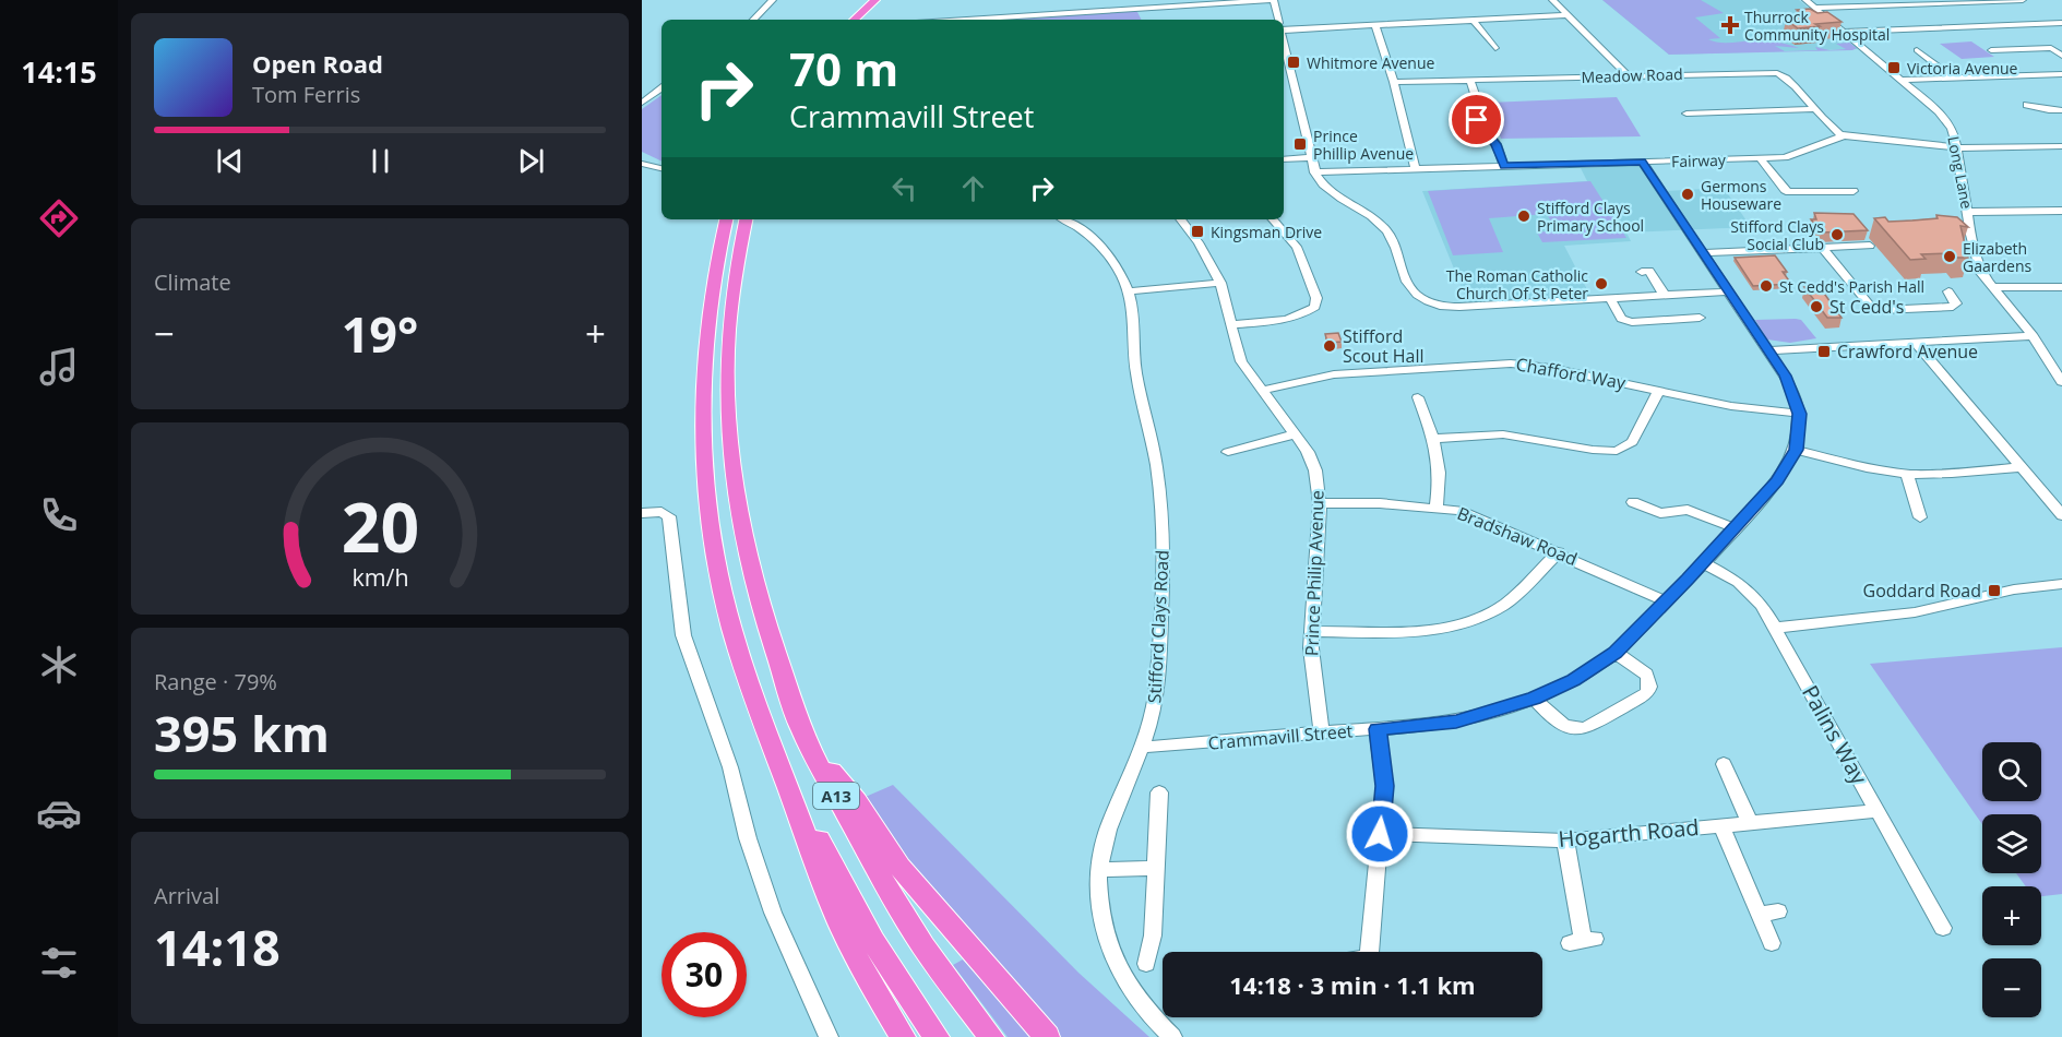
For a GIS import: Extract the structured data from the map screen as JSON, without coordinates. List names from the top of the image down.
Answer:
{
  "streets": {
    "highway": ["A13"],
    "street": [
      "Meadow Road",
      "Fairway",
      "Long Lane",
      "Chafford Way",
      "Bradshaw Road",
      "Prince Philip Avenue",
      "Stifford Clays Road",
      "Palins Way",
      "Crammavill Street",
      "Hogarth Road"
    ]
  },
  "crossings": [
    ["Meadow Road", "Fairway"],
    ["Fairway", "Long Lane"],
    ["Fairway", "Crammavill Street"],
    ["Chafford Way", "Prince Philip Avenue"],
    ["Chafford Way", "Crammavill Street"],
    ["Bradshaw Road", "Prince Philip Avenue"],
    ["Bradshaw Road", "Crammavill Street"],
    ["Prince Philip Avenue", "Crammavill Street"],
    ["Stifford Clays Road", "Crammavill Street"],
    ["Palins Way", "Crammavill Street"],
    ["Palins Way", "Hogarth Road"]
  ],
  "places": {
    "health": ["Thurrock Community Hospital"],
    "transit": [
      "Whitmore Avenue",
      "Victoria Avenue",
      "Prince Phillip Avenue",
      "Kingsman Drive",
      "Crawford Avenue",
      "Goddard Road"
    ],
    "other": [
      "Germons Houseware",
      "Stifford Clays Primary School",
      "Stifford Clays Social Club",
      "Elizabeth Gaardens",
      "The Roman Catholic Church Of St Peter",
      "St Cedd's Parish Hall",
      "St Cedd's",
      "Stifford Scout Hall"
    ]
  },
  "page": {
    "tabs": "14:15",
    "turn": ["70 m", "Crammavill Street"],
    "song": ["Open Road", "Tom Ferris"],
    "tile": [
      "Climate",
      ["Range · 79%", "395 km"],
      ["Arrival", "14:18"]
    ],
    "heat": ["−", "19°", "+"],
    "map_buttons": ["+", "−"],
    "limit": "30",
    "trip": "14:18 · 3 min · 1.1 km",
    "gauge": ["20", "km/h"]
  }
}
